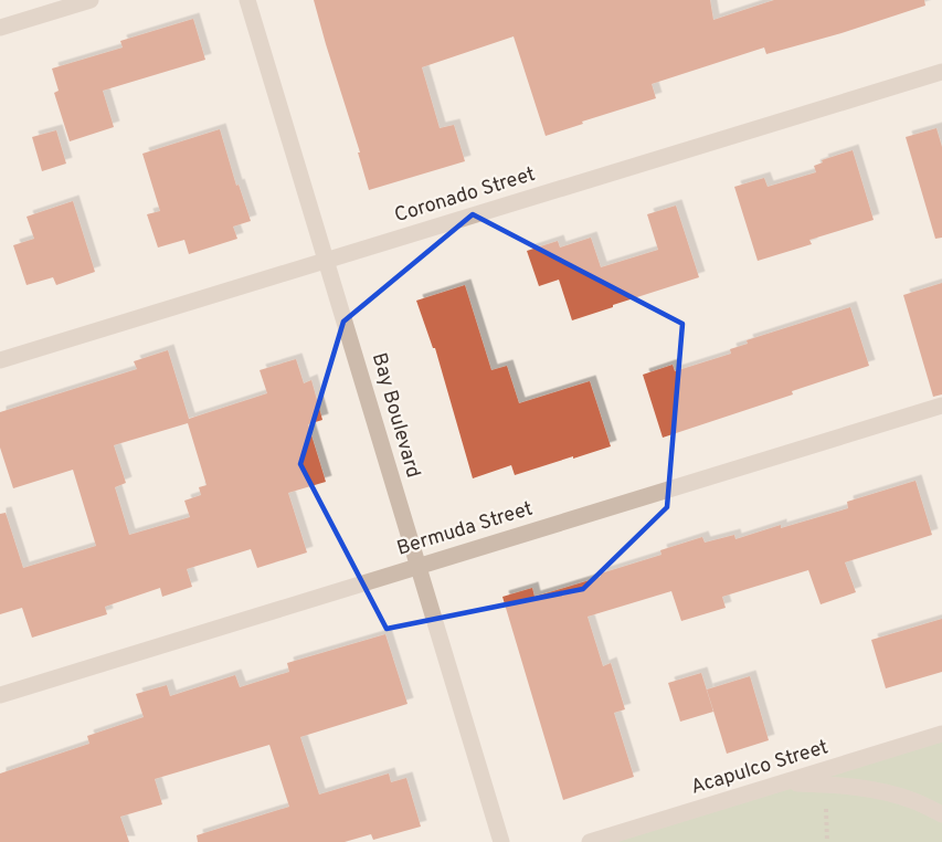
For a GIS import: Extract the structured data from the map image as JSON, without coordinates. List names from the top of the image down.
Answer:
{
  "streets": {
    "street": [
      "Coronado Street",
      "Bay Boulevard",
      "Bermuda Street",
      "Acapulco Street"
    ]
  },
  "crossings": [
    ["Coronado Street", "Bay Boulevard"],
    ["Bay Boulevard", "Bermuda Street"]
  ]
}
